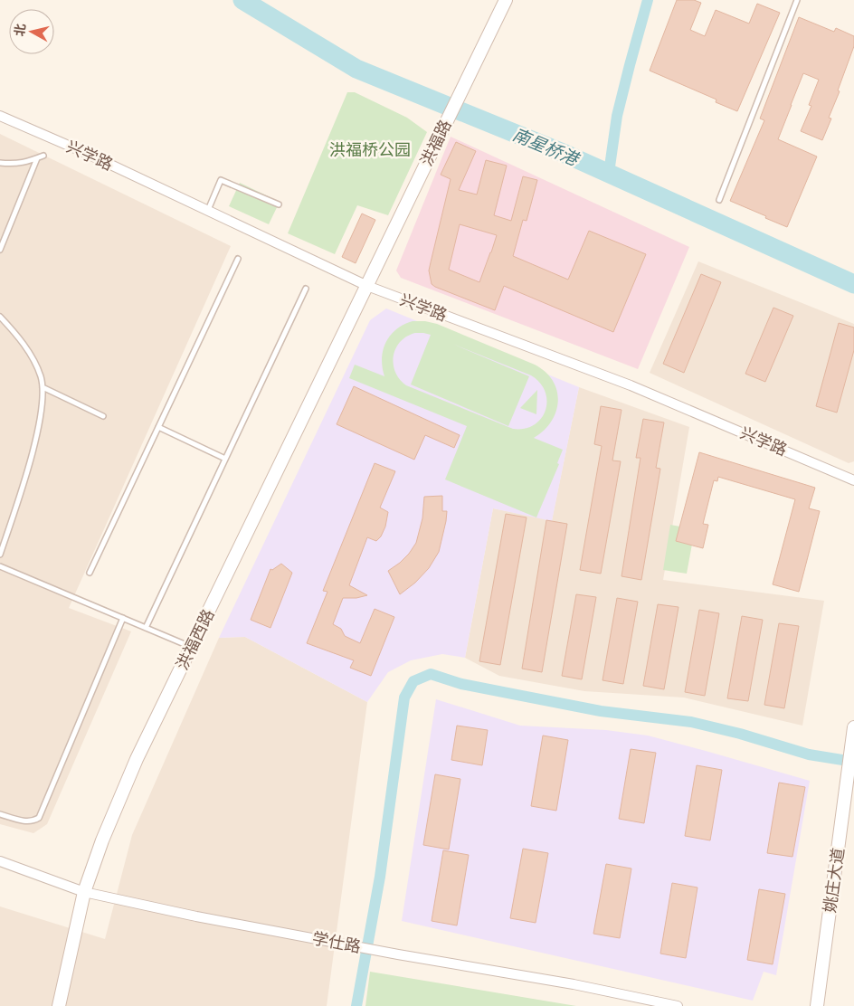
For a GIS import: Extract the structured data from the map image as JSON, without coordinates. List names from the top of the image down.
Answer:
{
  "streets": {
    "street": [
      "洪福路",
      "兴学路",
      "洪福西路",
      "姚庄大道",
      "学仕路"
    ]
  },
  "crossings": [
    ["洪福路", "兴学路"],
    ["洪福路", "洪福西路"],
    ["兴学路", "洪福西路"],
    ["洪福西路", "学仕路"]
  ],
  "water": ["南星桥港"],
  "parks": ["洪福桥公园"],
  "north": "left"
}
